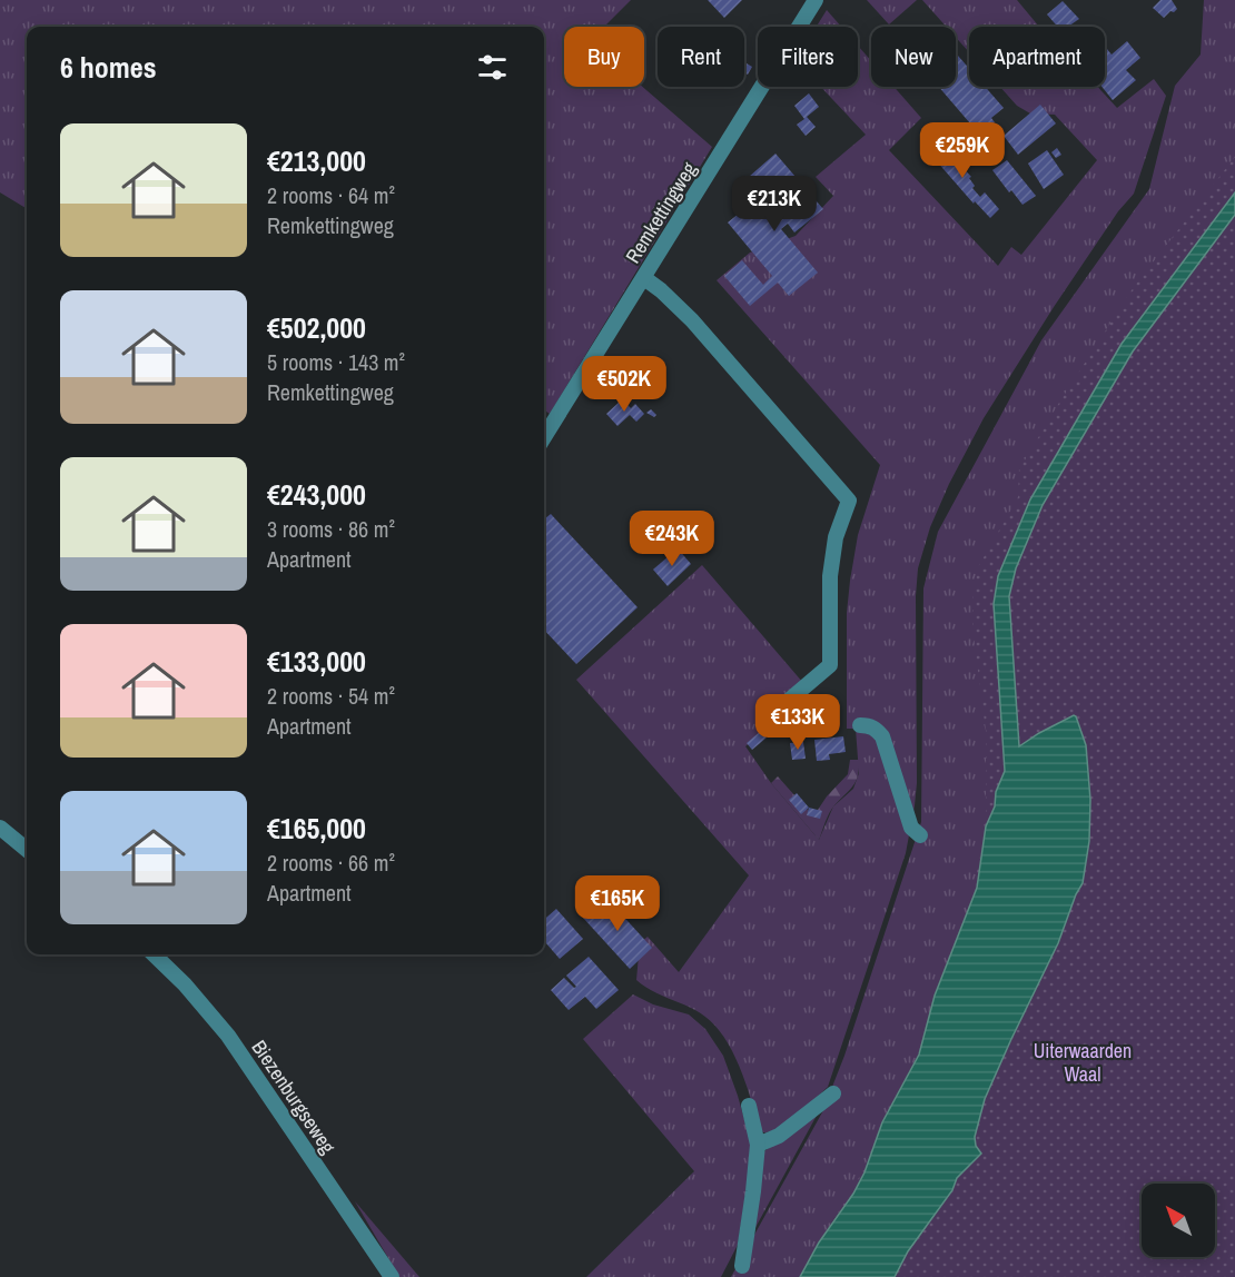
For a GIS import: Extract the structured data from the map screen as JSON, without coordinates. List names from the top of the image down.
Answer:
{
  "streets": {
    "street": ["Remkettingweg", "Biezenburgseweg"]
  },
  "parks": ["Uiterwaarden Waal"],
  "north": "top left",
  "page": {
    "chip": [
      "Buy",
      "Rent",
      "Filters",
      "New",
      "Apartment"
    ],
    "heading": "6 homes",
    "list": [
      {
        "name": "€213,000",
        "note": "2 rooms · 64 m² · Remkettingweg"
      },
      {
        "name": "€502,000",
        "note": "5 rooms · 143 m² · Remkettingweg"
      },
      {
        "name": "€243,000",
        "note": "3 rooms · 86 m² · Apartment"
      },
      {
        "name": "€133,000",
        "note": "2 rooms · 54 m² · Apartment"
      },
      {
        "name": "€165,000",
        "note": "2 rooms · 66 m² · Apartment"
      }
    ],
    "price": [
      "€259K",
      "€213K",
      "€502K",
      "€243K",
      "€133K",
      "€165K"
    ]
  }
}
